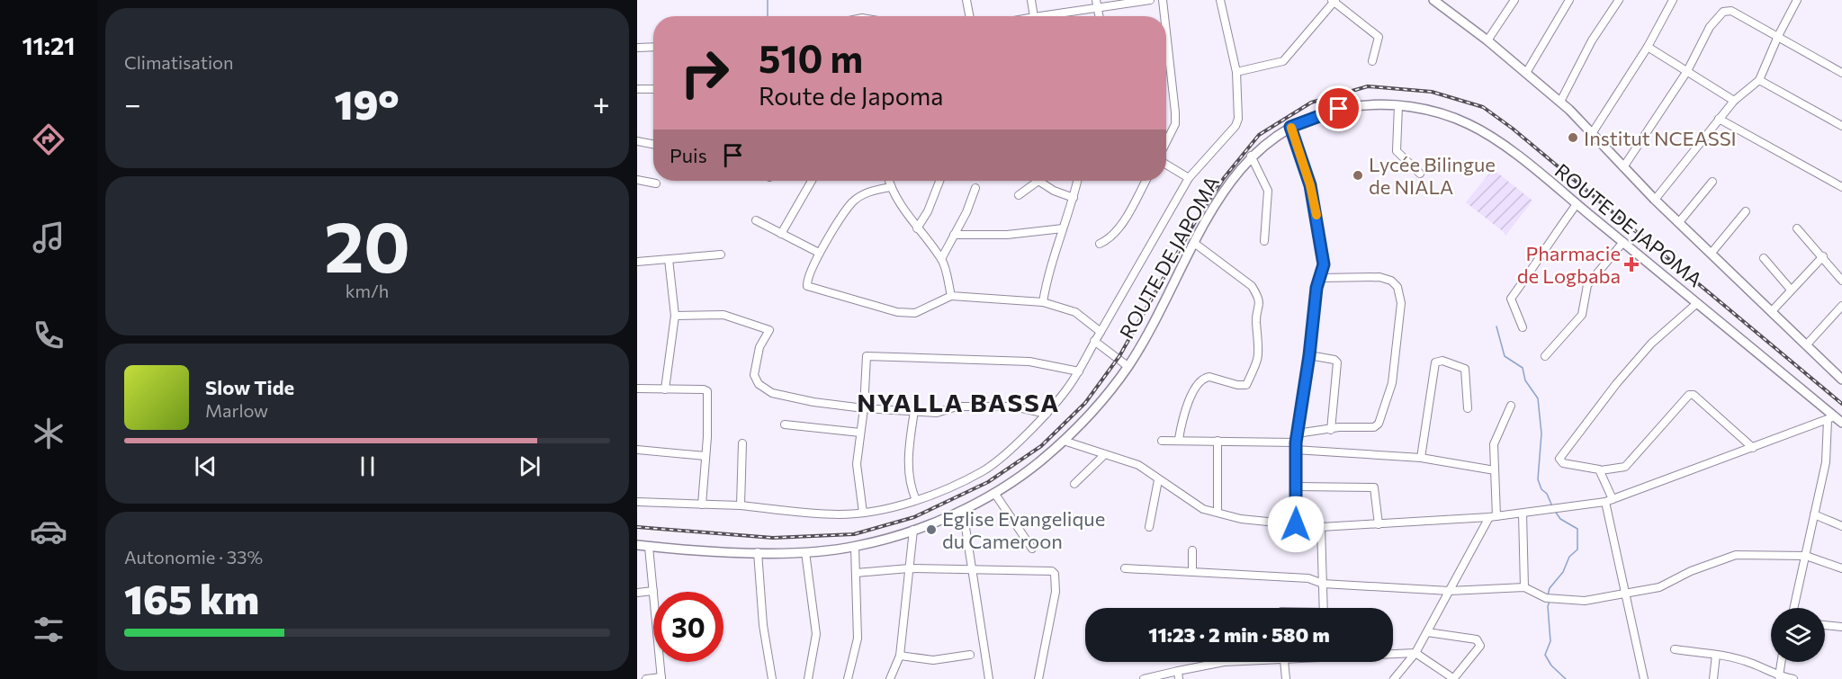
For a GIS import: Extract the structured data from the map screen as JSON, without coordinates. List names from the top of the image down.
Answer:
{
  "streets": {
    "main road": ["ROUTE DE JAPOMA"]
  },
  "districts": ["NYALLA BASSA"],
  "places": {
    "other": ["Institut NCEASSI", "Lycée Bilingue de NIALA", "Eglise Evangelique du Cameroon"],
    "health": ["Pharmacie de Logbaba"]
  },
  "page": {
    "tabs": "11:21",
    "tile": [
      "Climatisation",
      ["20", "km/h"],
      ["Autonomie · 33%", "165 km"]
    ],
    "turn": ["510 m", "Route de Japoma"],
    "heat": ["−", "19°", "+"],
    "then": "Puis",
    "song": ["Slow Tide", "Marlow"],
    "limit": "30",
    "trip": "11:23 · 2 min · 580 m"
  }
}
